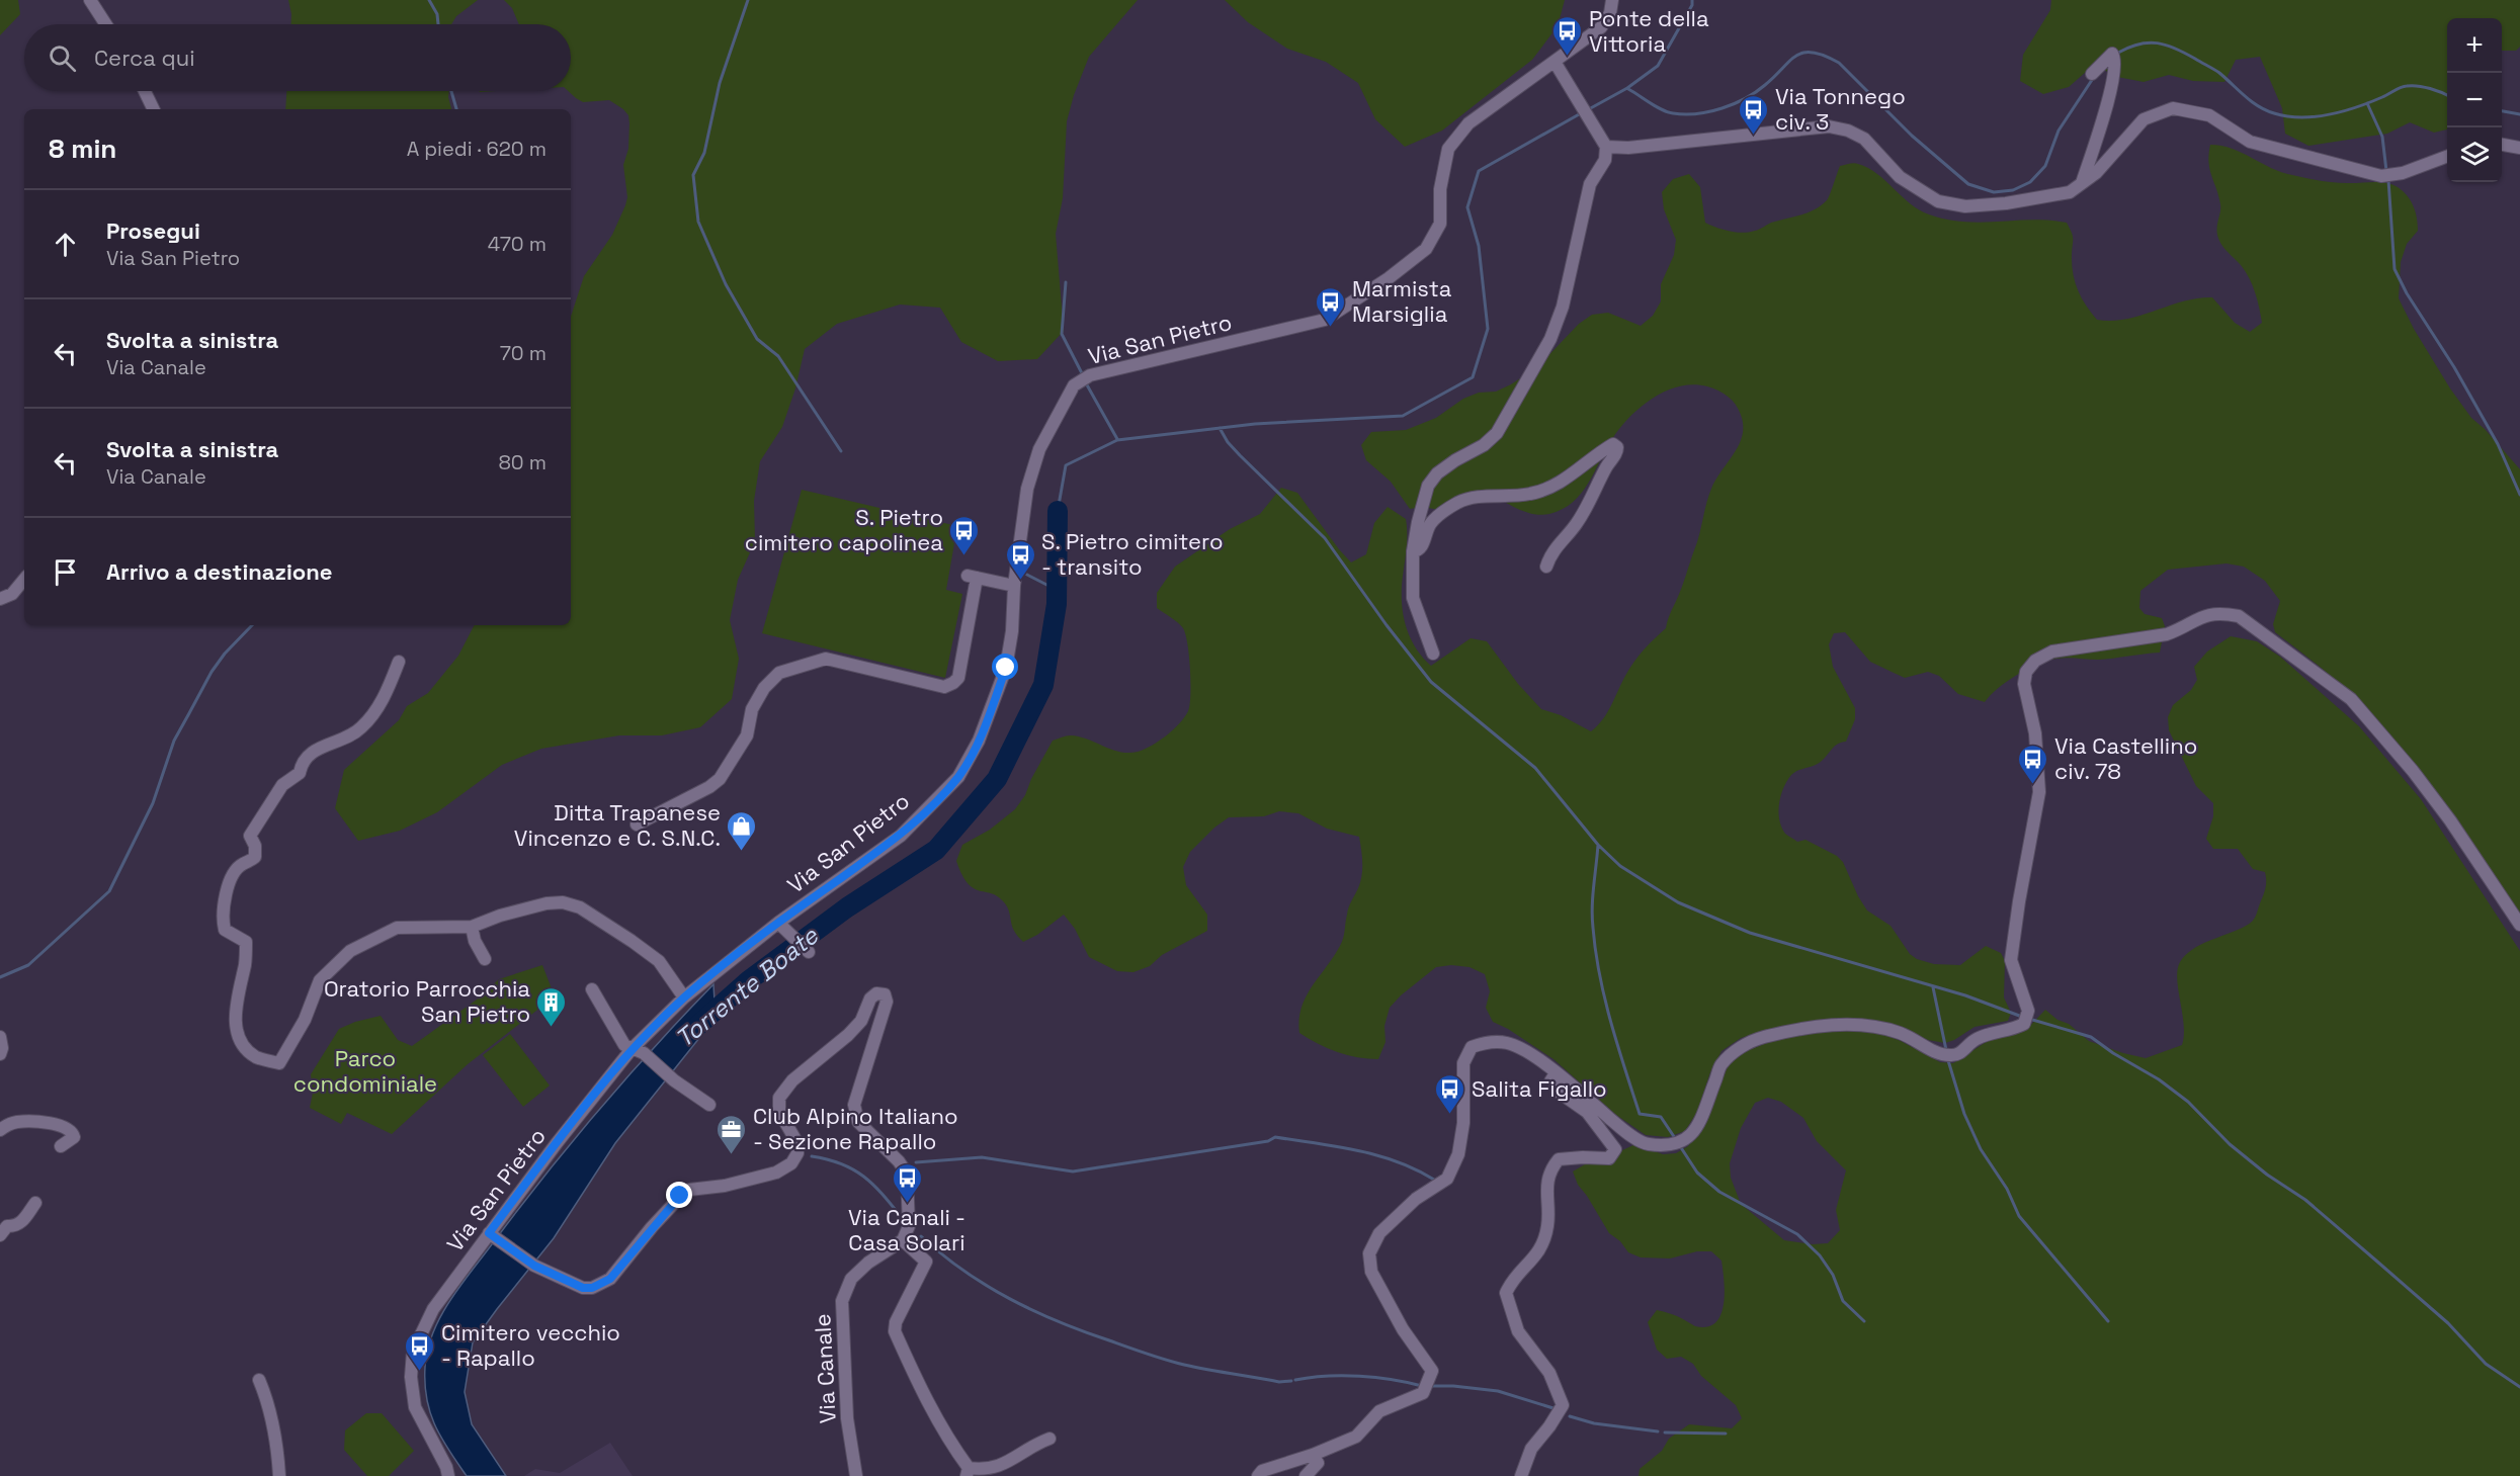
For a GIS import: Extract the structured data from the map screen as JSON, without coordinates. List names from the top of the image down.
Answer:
{
  "streets": {
    "street": ["Via San Pietro", "Via Canale"]
  },
  "water": ["Torrente Boate"],
  "parks": ["Parco condominiale"],
  "places": {
    "bus stop": [
      "Ponte della Vittoria",
      "Via Tonnego civ. 3",
      "Marmista Marsiglia",
      "S. Pietro cimitero capolinea",
      "S. Pietro cimitero - transito",
      "Via Castellino civ. 78",
      "Salita Figallo",
      "Via Canali - Casa Solari",
      "Cimitero vecchio - Rapallo"
    ],
    "shop": ["Ditta Trapanese Vincenzo e C. S.N.C."],
    "building": ["Oratorio Parrocchia San Pietro"],
    "office": ["Club Alpino Italiano - Sezione Rapallo"]
  },
  "page": {
    "map_buttons": ["+", "−"],
    "search": "Cerca qui",
    "heading": ["8 min", "A piedi · 620 m"],
    "list": [
      ["Prosegui", "Via San Pietro", "470 m"],
      ["Svolta a sinistra", "Via Canale", "70 m"],
      ["Svolta a sinistra", "Via Canale", "80 m"],
      "Arrivo a destinazione"
    ]
  }
}
